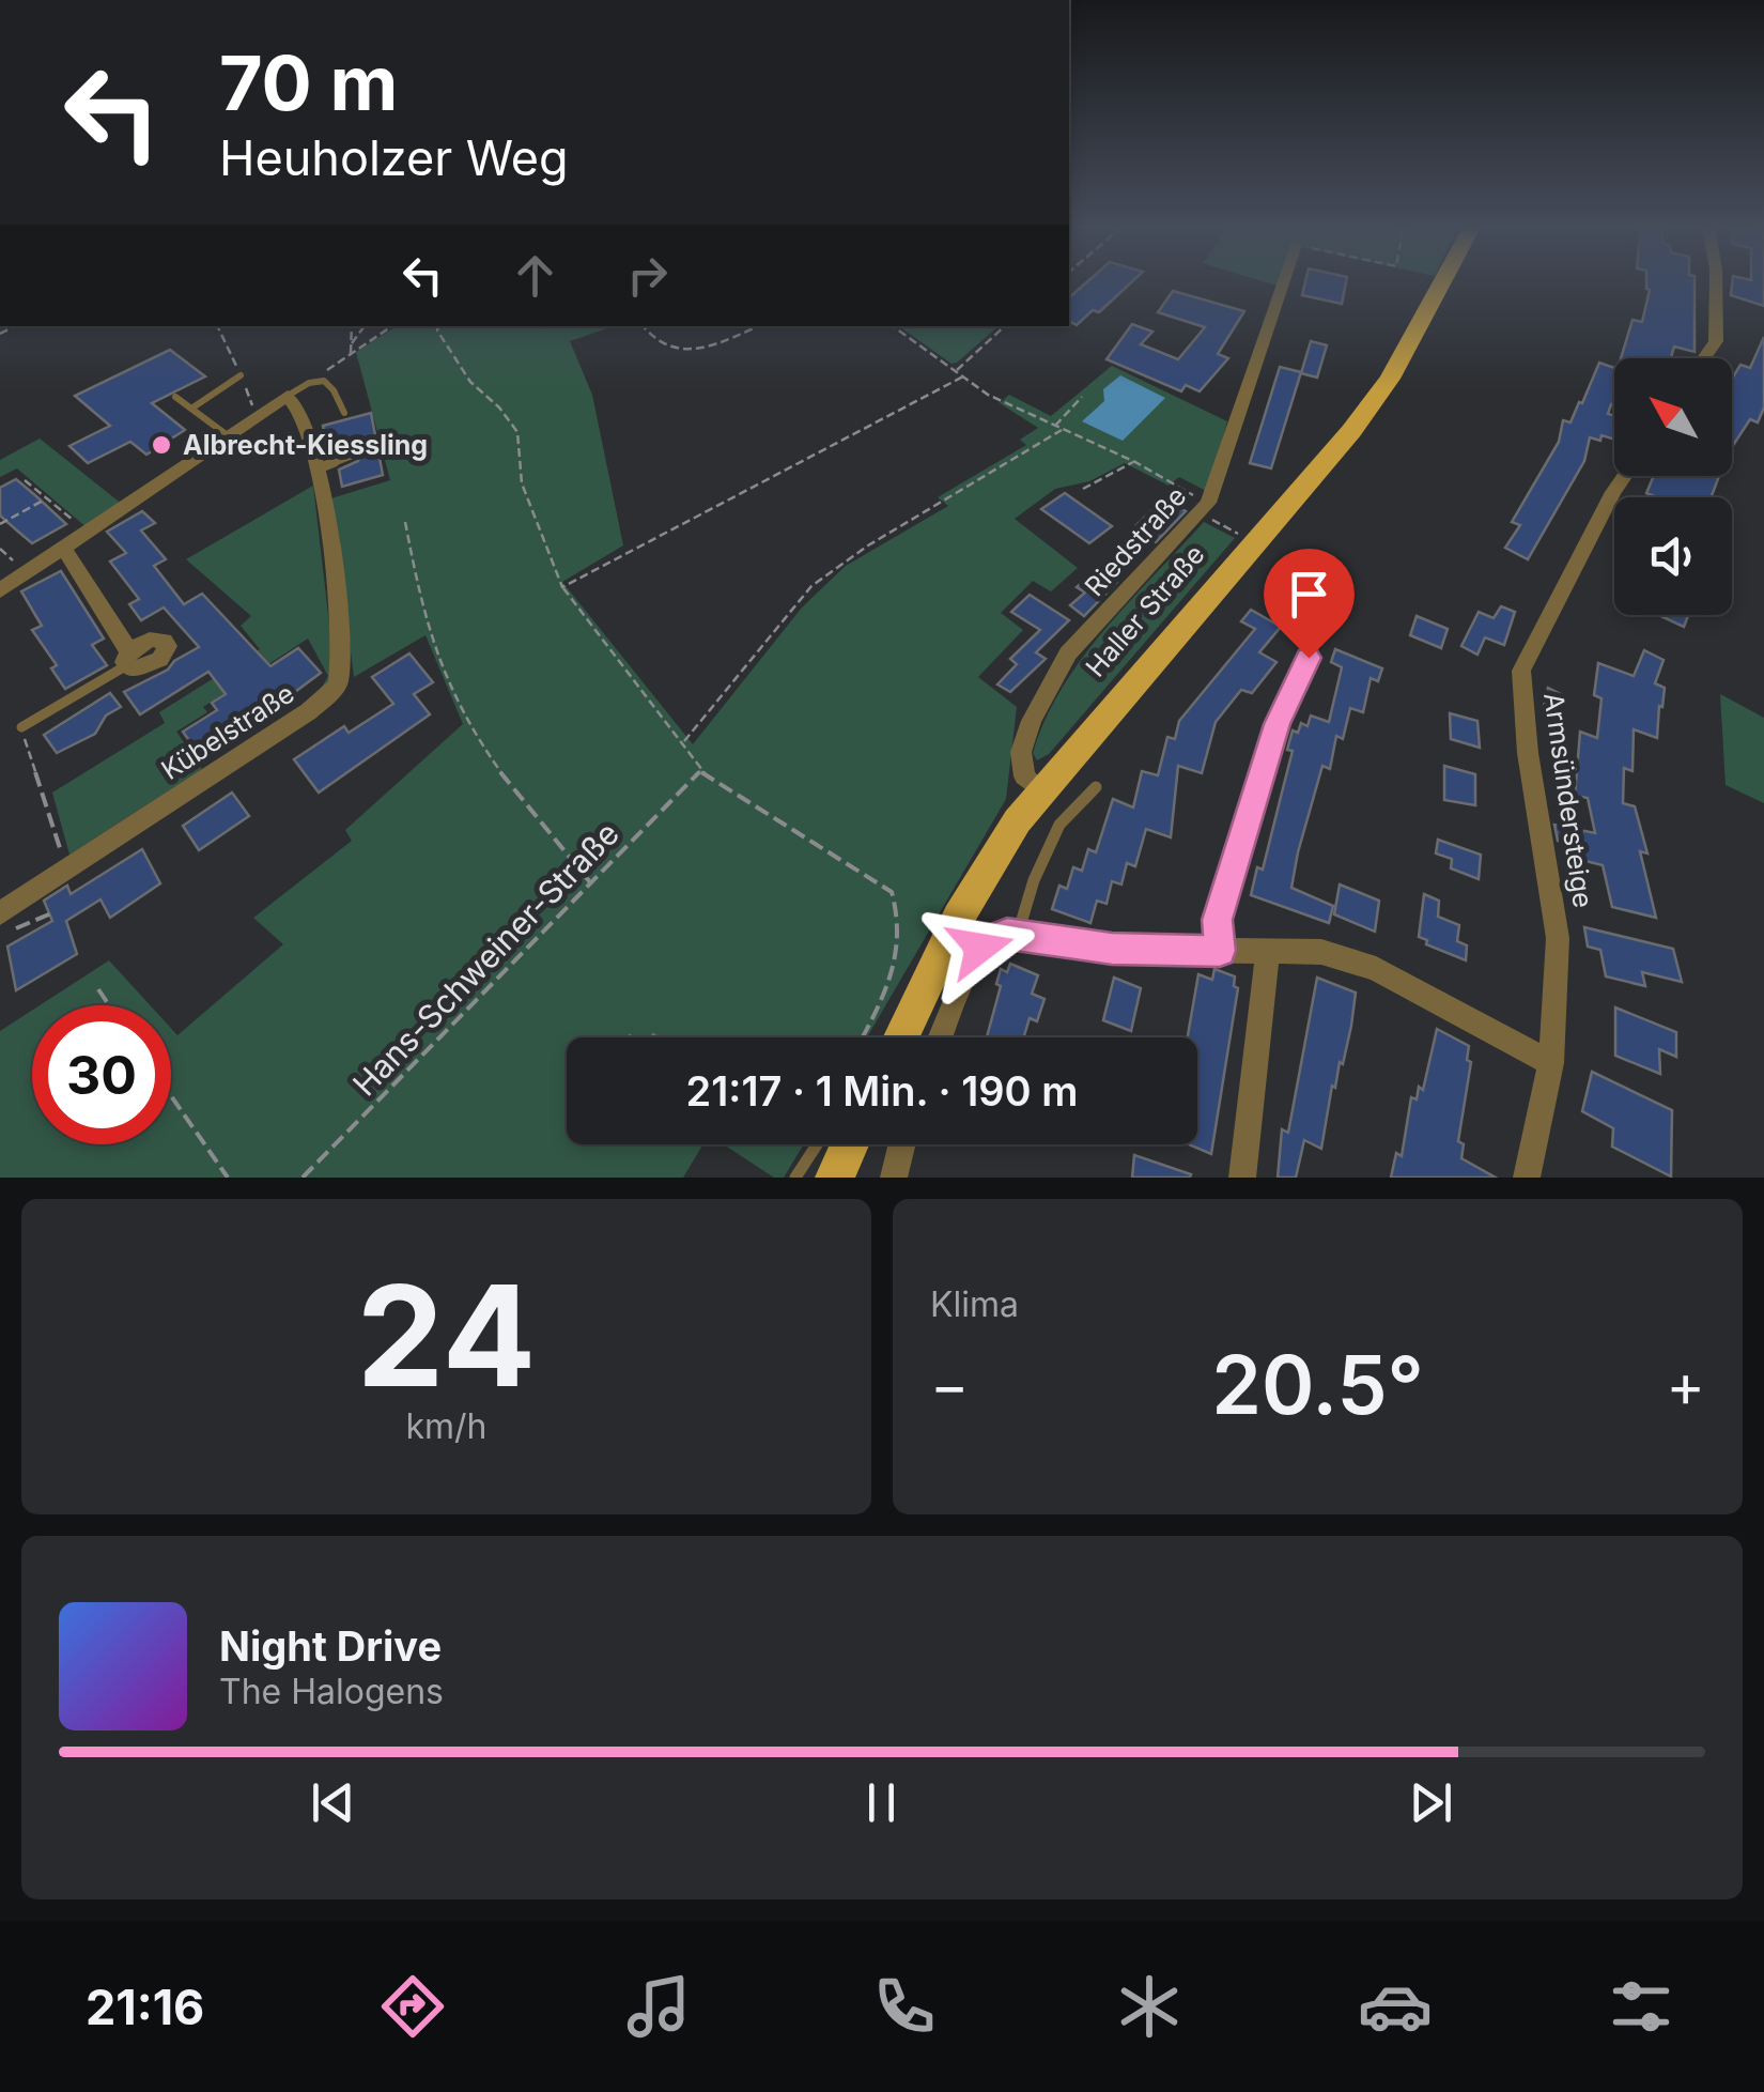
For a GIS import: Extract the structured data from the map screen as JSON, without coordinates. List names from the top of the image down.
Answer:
{
  "streets": {
    "main road": ["Haller Straße"],
    "street": ["Riedstraße", "Kübelstraße", "Armsündersteige"],
    "path": ["Hans-Schweiner-Straße"]
  },
  "crossings": [
    ["Riedstraße", "Haller Straße"]
  ],
  "places": ["Albrecht-Kiessling"],
  "north": "top left",
  "page": {
    "turn": ["70 m", "Heuholzer Weg"],
    "limit": "30",
    "trip": "21:17 · 1 Min. · 190 m",
    "tile": [
      ["24", "km/h"],
      "Klima"
    ],
    "heat": ["−", "20.5°", "+"],
    "song": ["Night Drive", "The Halogens"],
    "tabs": "21:16"
  }
}
